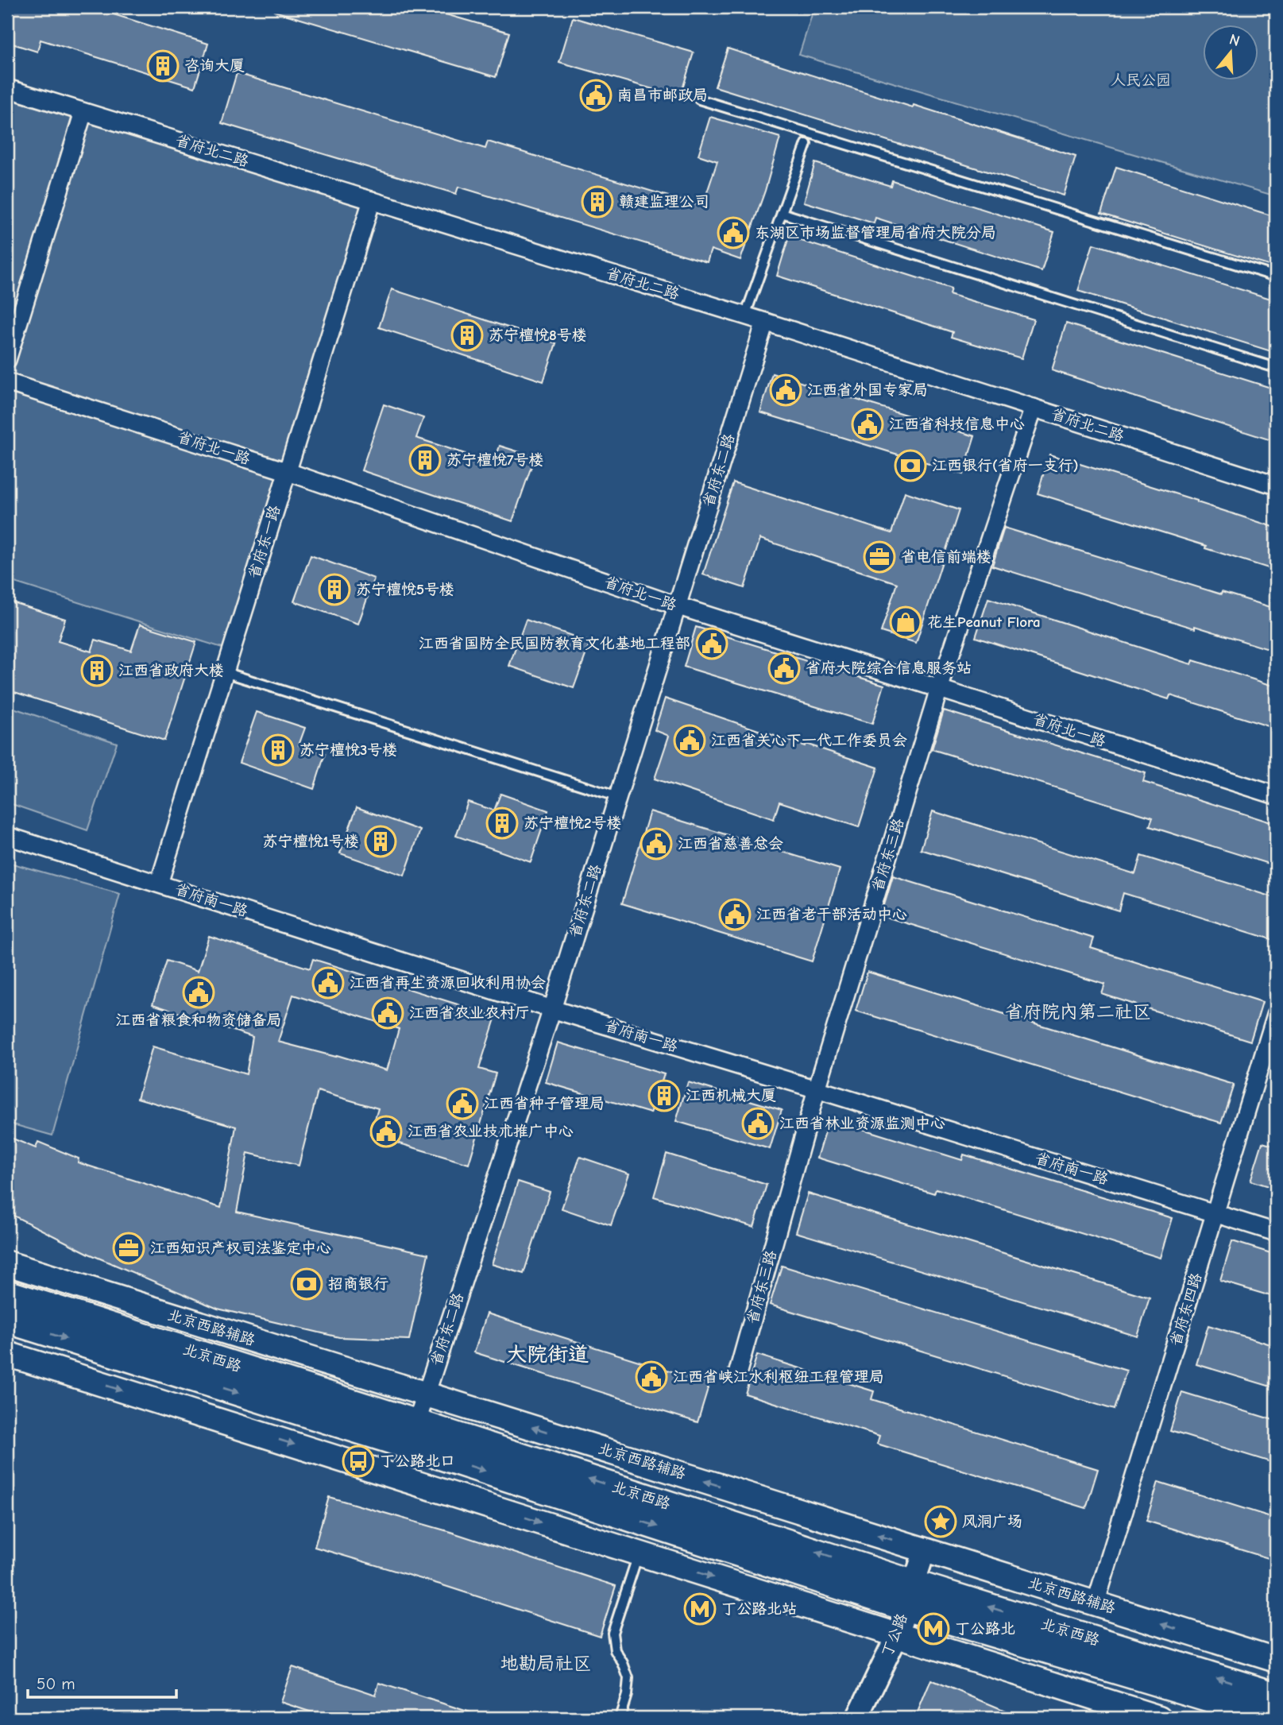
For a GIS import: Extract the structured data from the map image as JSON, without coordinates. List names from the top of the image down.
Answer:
{
  "streets": {
    "main road": ["北京西路辅路", "北京西路"],
    "street": [
      "省府北二路",
      "省府北一路",
      "省府东二路",
      "省府东一路",
      "省府东三路",
      "省府南一路",
      "省府东四路",
      "丁公路"
    ]
  },
  "crossings": [
    ["省府北二路", "省府东二路"],
    ["省府北二路", "省府东一路"],
    ["省府北二路", "省府东三路"],
    ["省府北一路", "省府东二路"],
    ["省府北一路", "省府东一路"],
    ["省府北一路", "省府东三路"],
    ["省府东二路", "省府南一路"],
    ["省府东二路", "北京西路辅路"],
    ["省府东二路", "北京西路"],
    ["省府东一路", "省府南一路"],
    ["省府东三路", "省府南一路"],
    ["省府南一路", "省府东四路"],
    ["省府东四路", "北京西路辅路"],
    ["北京西路辅路", "丁公路"],
    ["北京西路", "丁公路"]
  ],
  "districts": ["省府院内第二社区", "大院街道", "地勘局社区"],
  "parks": ["人民公园"],
  "places": {
    "building": [
      "咨询大厦",
      "赣建监理公司",
      "苏宁檀悦8号楼",
      "苏宁檀悦7号楼",
      "苏宁檀悦5号楼",
      "江西省政府大楼",
      "苏宁檀悦3号楼",
      "苏宁檀悦2号楼",
      "苏宁檀悦1号楼",
      "江西机械大厦"
    ],
    "public building": [
      "南昌市邮政局",
      "东湖区市场监督管理局省府大院分局",
      "江西省外国专家局",
      "江西省科技信息中心",
      "江西省国防全民国防教育文化基地工程部",
      "省府大院综合信息服务站",
      "江西省关心下一代工作委员会",
      "江西省慈善总会",
      "江西省老干部活动中心",
      "江西省再生资源回收利用协会",
      "江西省粮食和物资储备局",
      "江西省农业农村厅",
      "江西省种子管理局",
      "江西省林业资源监测中心",
      "江西省农业技术推广中心",
      "江西省峡江水利枢纽工程管理局"
    ],
    "bank": ["江西银行(省府一支行)", "招商银行"],
    "office": ["省电信前端楼", "江西知识产权司法鉴定中心"],
    "shop": ["花生Peanut Flora"],
    "bus stop": ["丁公路北口"],
    "place": ["风洞广场"],
    "metro station": ["丁公路北站", "丁公路北"]
  },
  "scale_bar": "50 m",
  "north": "top"
}
